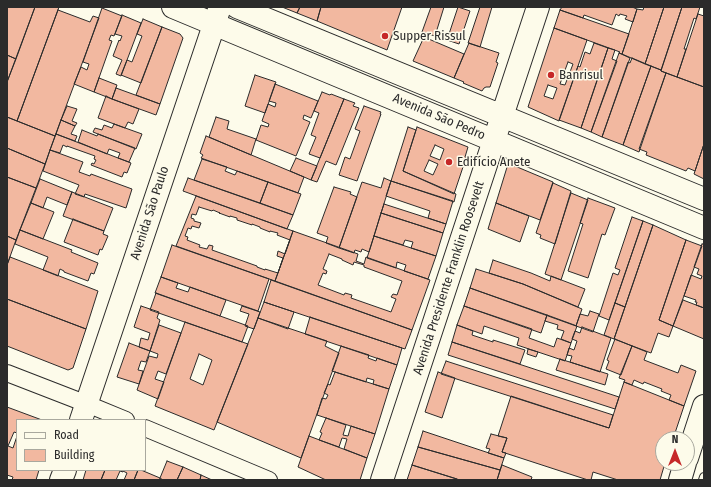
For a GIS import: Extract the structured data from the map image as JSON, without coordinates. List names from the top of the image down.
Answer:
{
  "streets": {
    "street": ["Avenida São Pedro", "Avenida São Paulo", "Avenida Presidente Franklin Roosevelt"]
  },
  "crossings": [
    ["Avenida São Pedro", "Avenida São Paulo"],
    ["Avenida São Pedro", "Avenida Presidente Franklin Roosevelt"]
  ],
  "places": ["Supper Rissul", "Banrisul", "Edifício Anete"],
  "legend": ["Road", "Building"],
  "north": "top"
}
